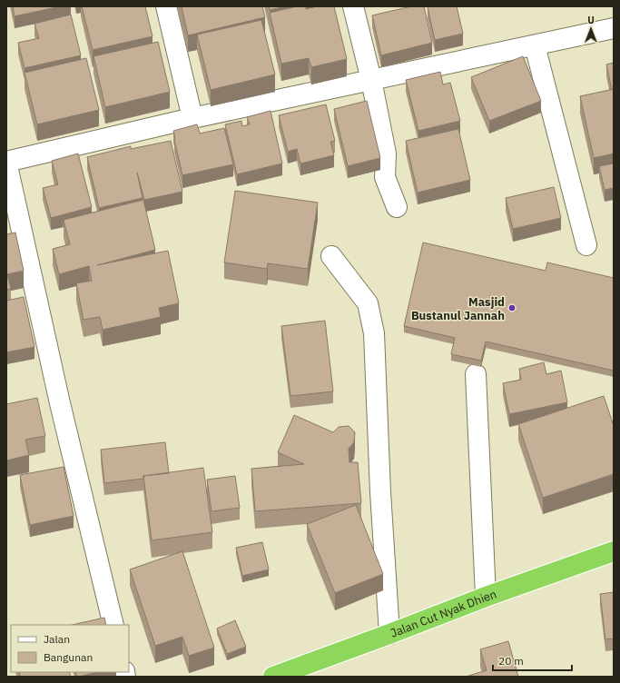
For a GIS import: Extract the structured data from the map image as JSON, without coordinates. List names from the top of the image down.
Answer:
{
  "streets": {
    "highway": ["Jalan Cut Nyak Dhien"]
  },
  "places": ["Masjid Bustanul Jannah"],
  "legend": ["Jalan", "Bangunan"],
  "scale_bar": "20 m",
  "north": "top"
}
